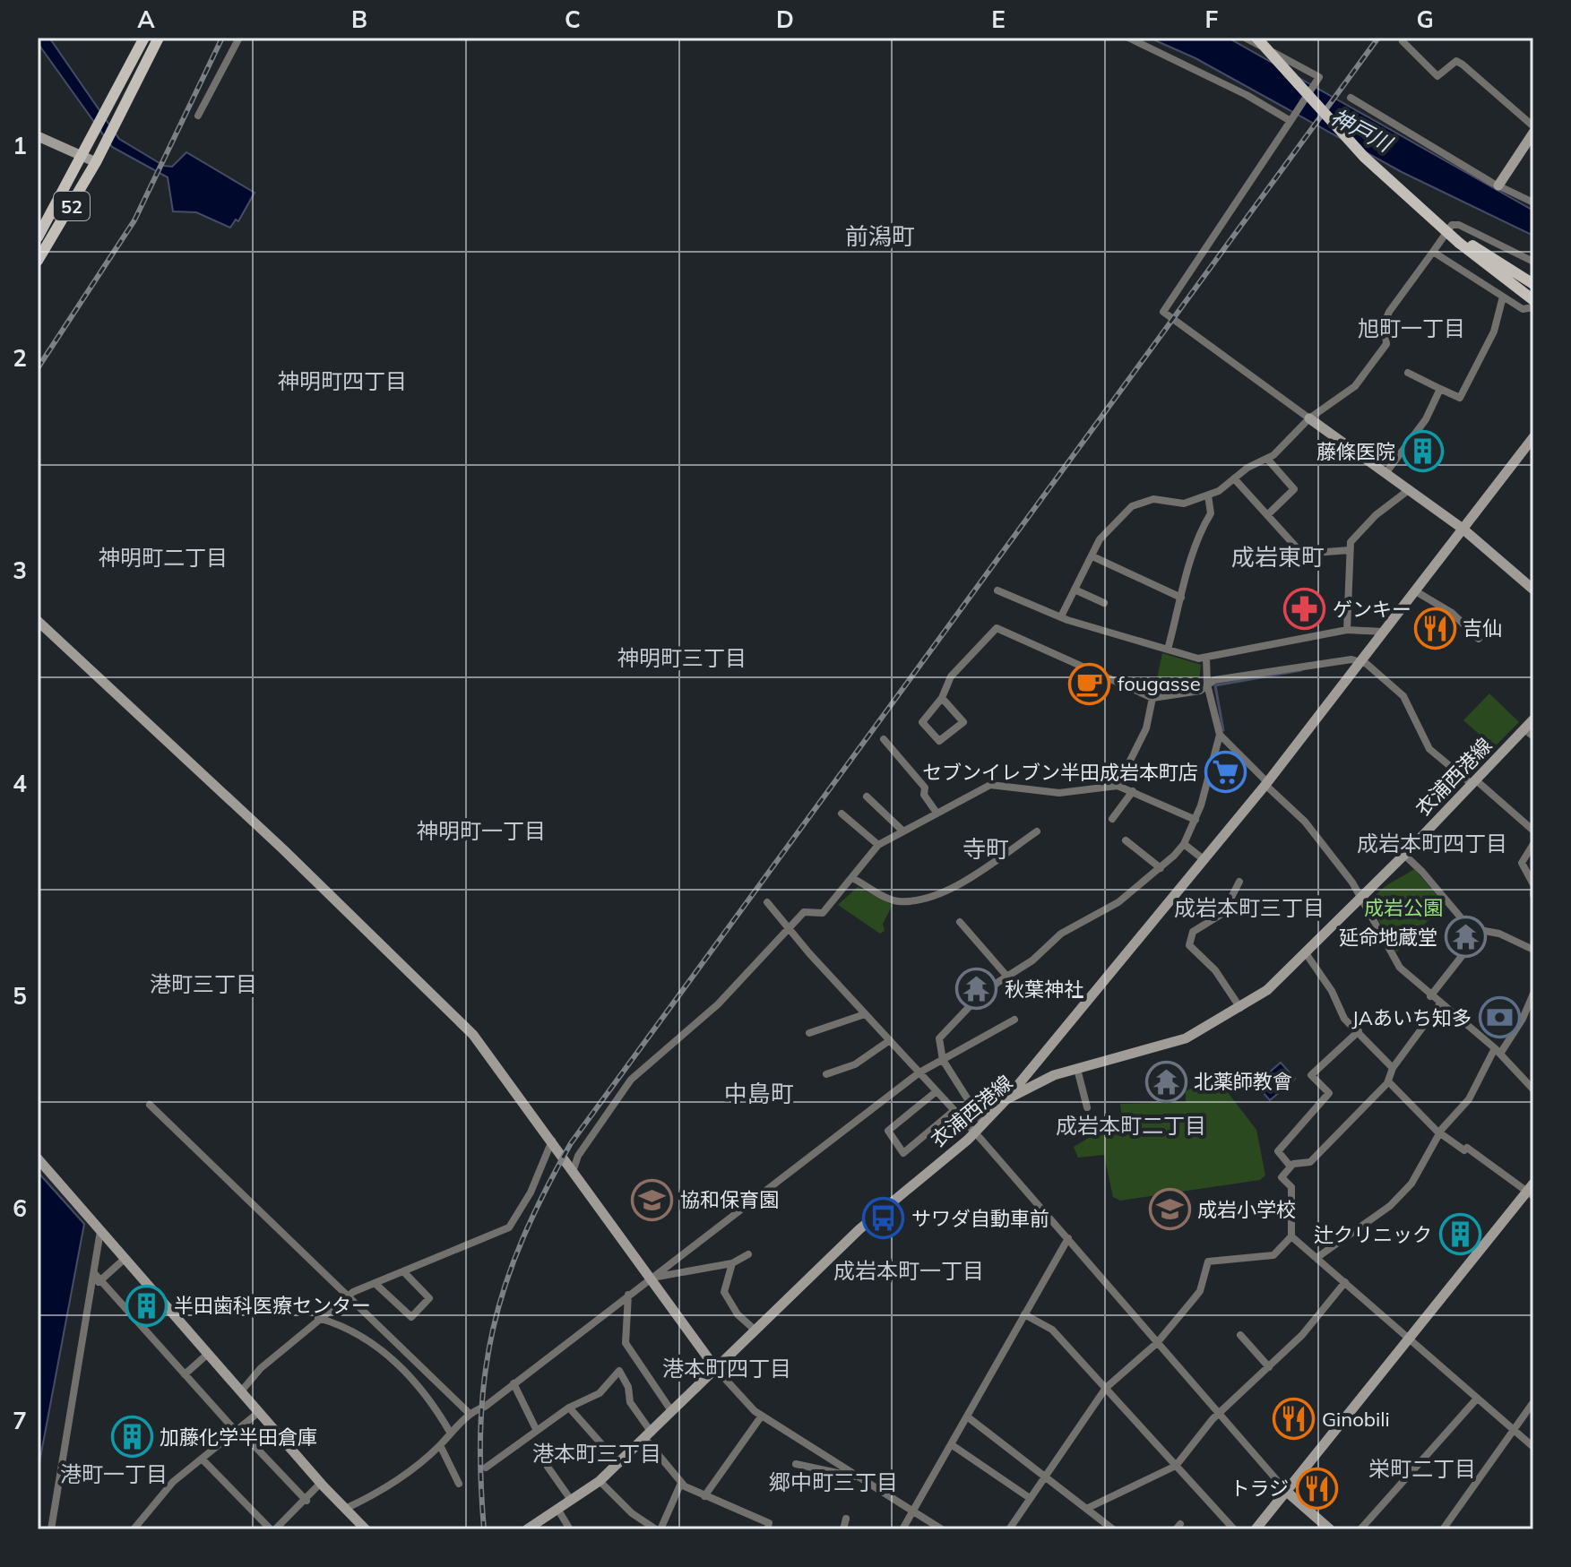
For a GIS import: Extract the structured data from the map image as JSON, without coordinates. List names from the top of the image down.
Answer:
{
  "streets": {
    "main road": ["52"],
    "street": ["衣浦西港線"]
  },
  "districts": [
    "前潟町",
    "旭町一丁目",
    "神明町四丁目",
    "成岩東町",
    "神明町二丁目",
    "神明町三丁目",
    "神明町一丁目",
    "成岩本町四丁目",
    "寺町",
    "成岩本町三丁目",
    "港町三丁目",
    "中島町",
    "成岩本町二丁目",
    "成岩本町一丁目",
    "港本町四丁目",
    "港本町三丁目",
    "栄町二丁目",
    "港町一丁目",
    "郷中町三丁目"
  ],
  "water": ["神戸川"],
  "parks": ["成岩公園"],
  "places": {
    "building": [
      "藤條医院",
      "辻クリニック",
      "半田歯科医療センター",
      "加藤化学半田倉庫"
    ],
    "pharmacy": ["ゲンキー"],
    "restaurant": ["吉仙", "Ginobili", "トラジ"],
    "cafe": ["fougasse"],
    "supermarket": ["セブンイレブン半田成岩本町店"],
    "temple": ["延命地蔵堂", "秋葉神社", "北薬師教會"],
    "bank": ["JAあいち知多"],
    "school or university": ["協和保育園", "成岩小学校"],
    "bus stop": ["サワダ自動車前"]
  },
  "grid": {
    "columns": [
      "A",
      "B",
      "C",
      "D",
      "E",
      "F",
      "G"
    ],
    "rows": [
      "1",
      "2",
      "3",
      "4",
      "5",
      "6",
      "7"
    ]
  }
}
